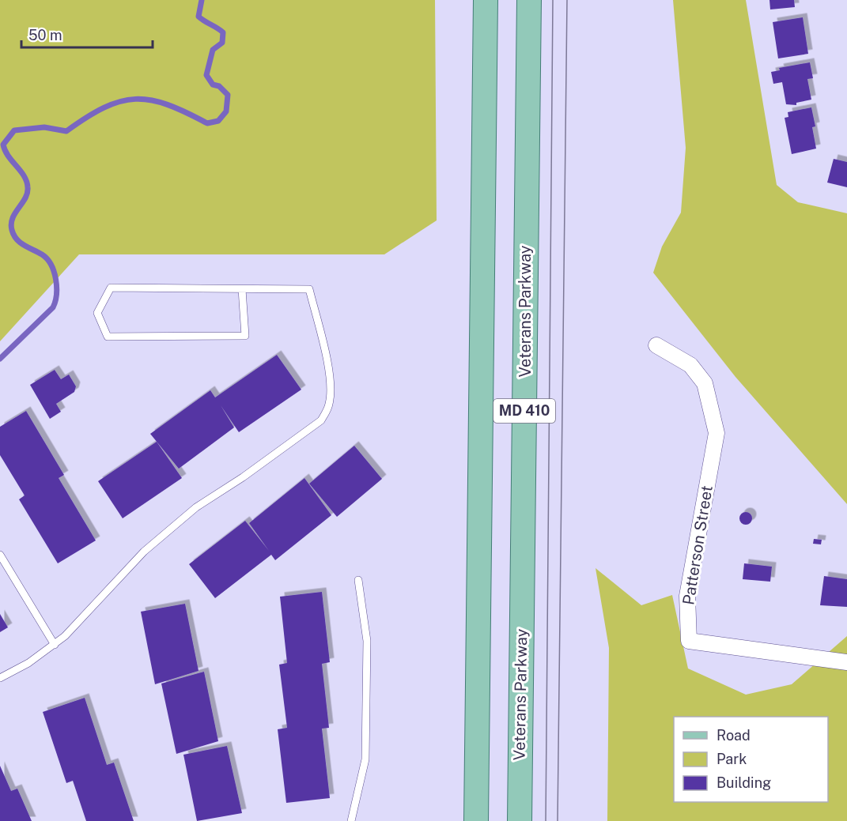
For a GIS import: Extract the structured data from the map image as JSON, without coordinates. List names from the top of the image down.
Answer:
{
  "streets": {
    "main road": ["Veterans Parkway", "MD 410"],
    "street": ["Patterson Street"]
  },
  "legend": ["Road", "Park", "Building"],
  "scale_bar": "50 m"
}
